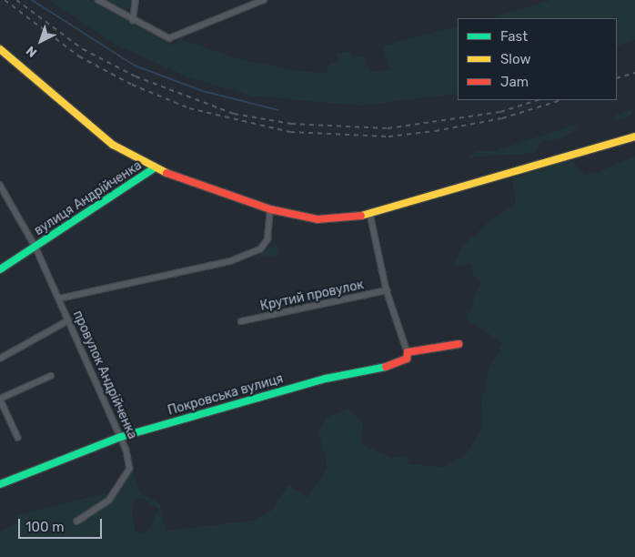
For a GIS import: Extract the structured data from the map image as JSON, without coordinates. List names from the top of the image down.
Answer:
{
  "streets": {
    "street": [
      "вулиця Андрійченка",
      "Крутий провулок",
      "провулок Андрійченка",
      "Покровська вулиця"
    ]
  },
  "crossings": [
    ["вулиця Андрійченка", "провулок Андрійченка"],
    ["провулок Андрійченка", "Покровська вулиця"]
  ],
  "legend": ["Fast", "Slow", "Jam"],
  "scale_bar": "100 m",
  "north": "bottom left"
}
